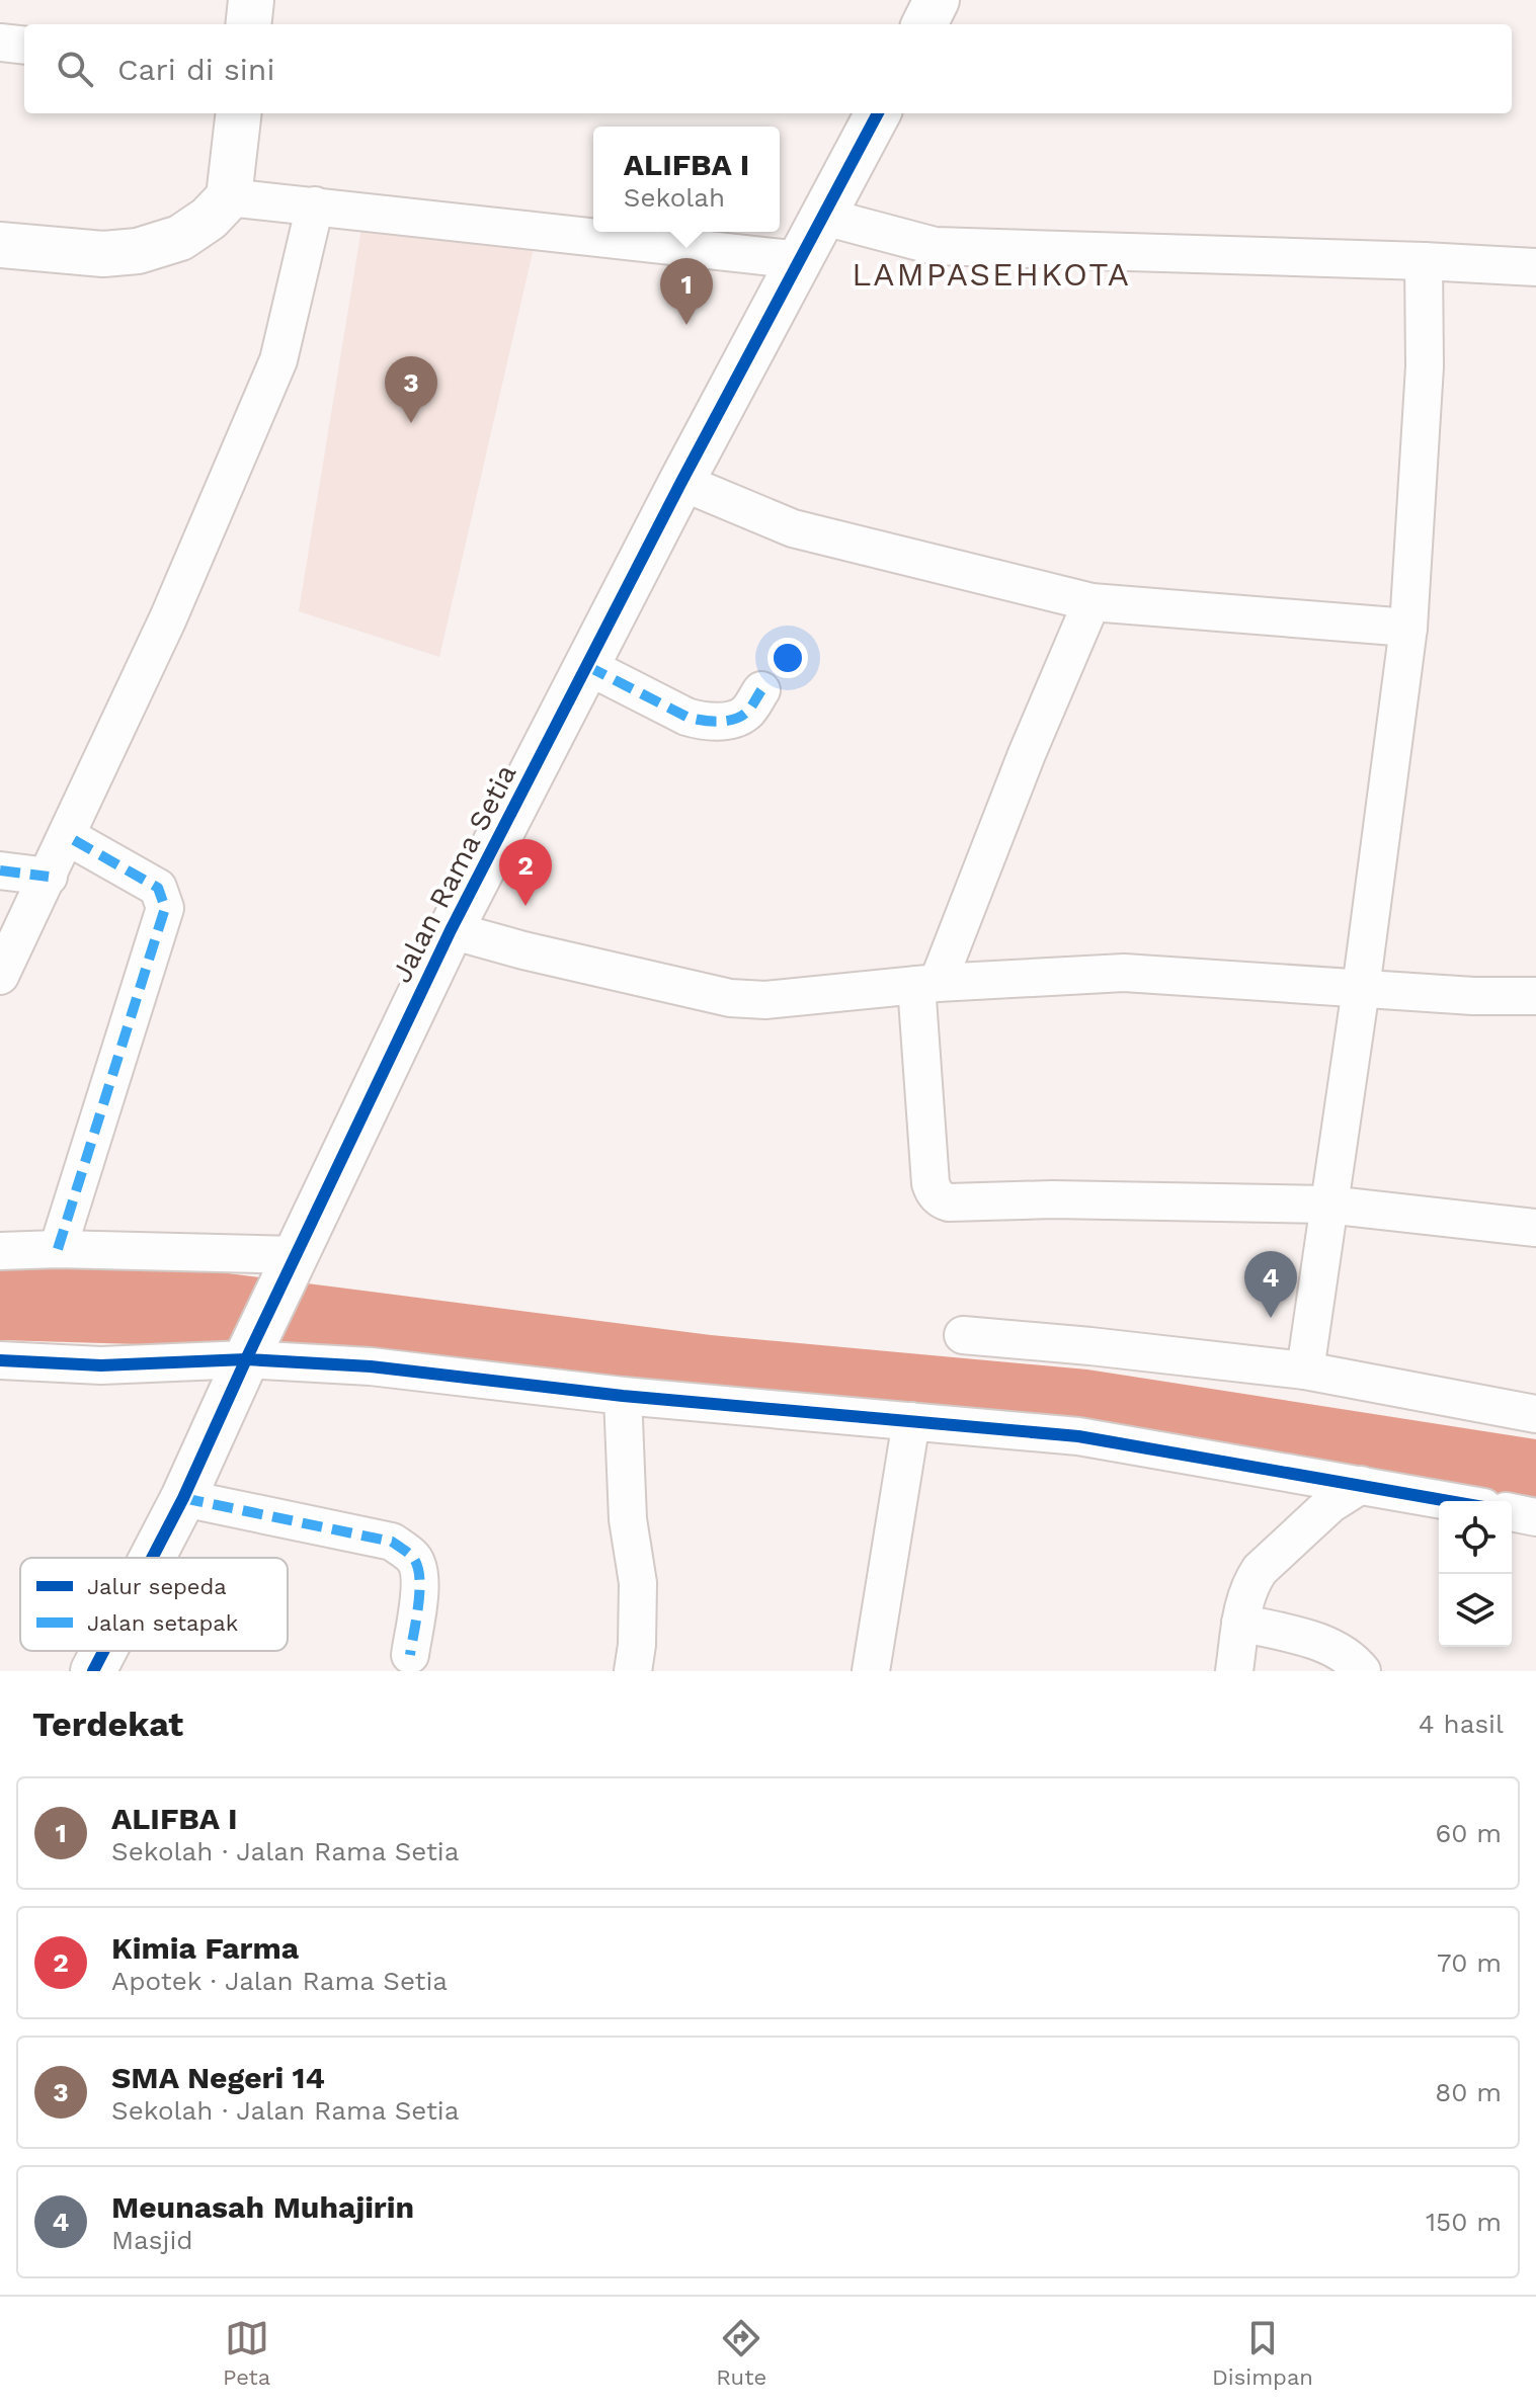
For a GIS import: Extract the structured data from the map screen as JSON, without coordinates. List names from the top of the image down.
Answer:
{
  "streets": {
    "street": ["Jalan Rama Setia"]
  },
  "districts": ["LAMPASEHKOTA"],
  "legend": ["Jalur sepeda", "Jalan setapak"],
  "page": {
    "search": "Cari di sini",
    "popup": ["ALIFBA I", "Sekolah"],
    "pins": [
      "1",
      "3",
      "2",
      "4"
    ],
    "heading": ["Terdekat", "4 hasil"],
    "list": [
      {
        "mark": "1",
        "name": "ALIFBA I",
        "note": "Sekolah · Jalan Rama Setia",
        "value": "60 m"
      },
      {
        "mark": "2",
        "name": "Kimia Farma",
        "note": "Apotek · Jalan Rama Setia",
        "value": "70 m"
      },
      {
        "mark": "3",
        "name": "SMA Negeri 14",
        "note": "Sekolah · Jalan Rama Setia",
        "value": "80 m"
      },
      {
        "mark": "4",
        "name": "Meunasah Muhajirin",
        "note": "Masjid",
        "value": "150 m"
      }
    ],
    "nav": ["Peta", "Rute", "Disimpan"]
  }
}
